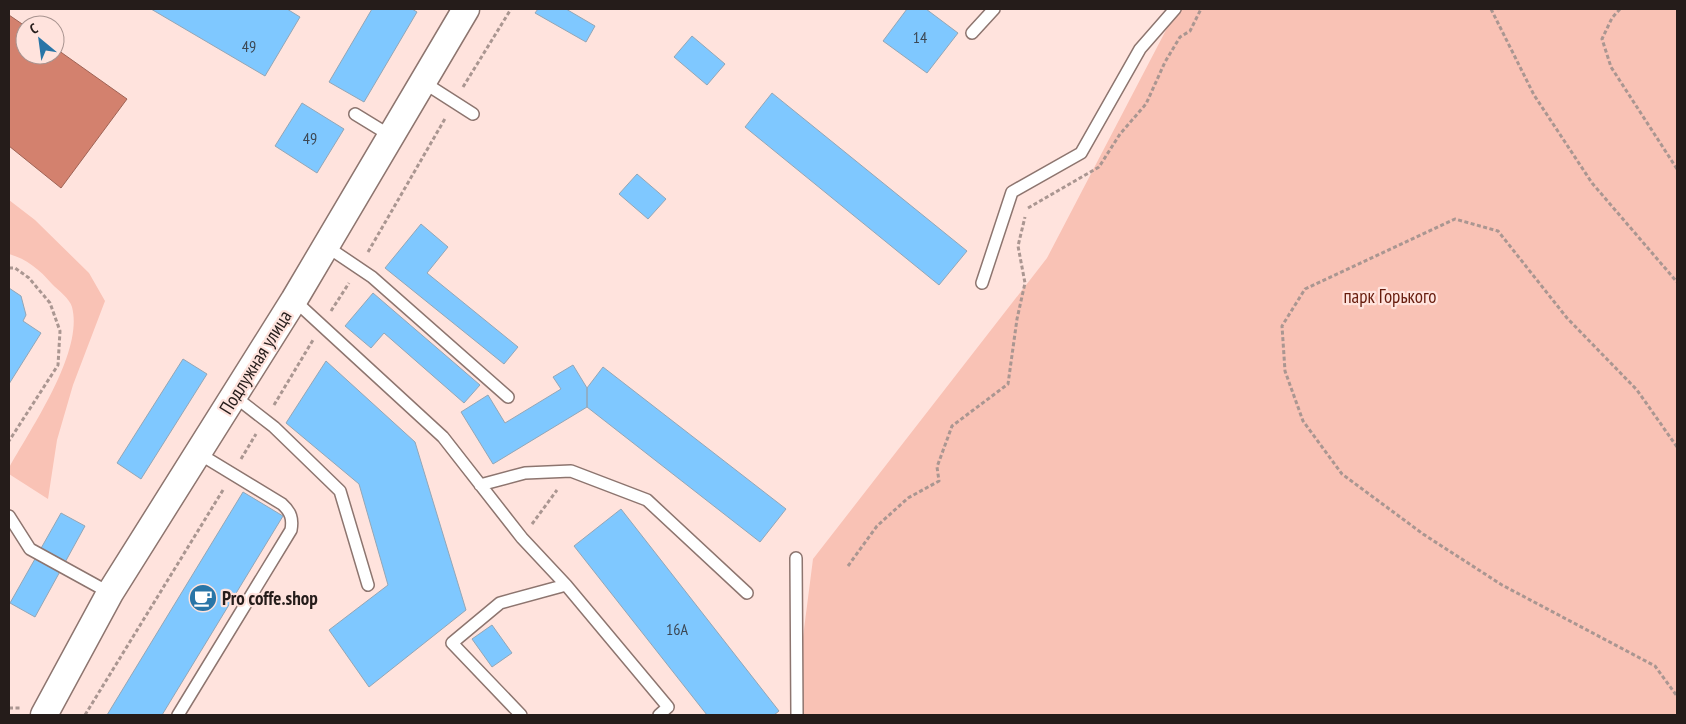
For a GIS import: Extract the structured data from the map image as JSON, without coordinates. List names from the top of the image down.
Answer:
{
  "streets": {
    "street": ["Подлужная улица"]
  },
  "parks": ["парк Горького"],
  "places": {
    "cafe": ["Pro coffe.shop"]
  },
  "house_numbers": [
    "14",
    "49",
    "49",
    "16А"
  ],
  "north": "top left"
}
